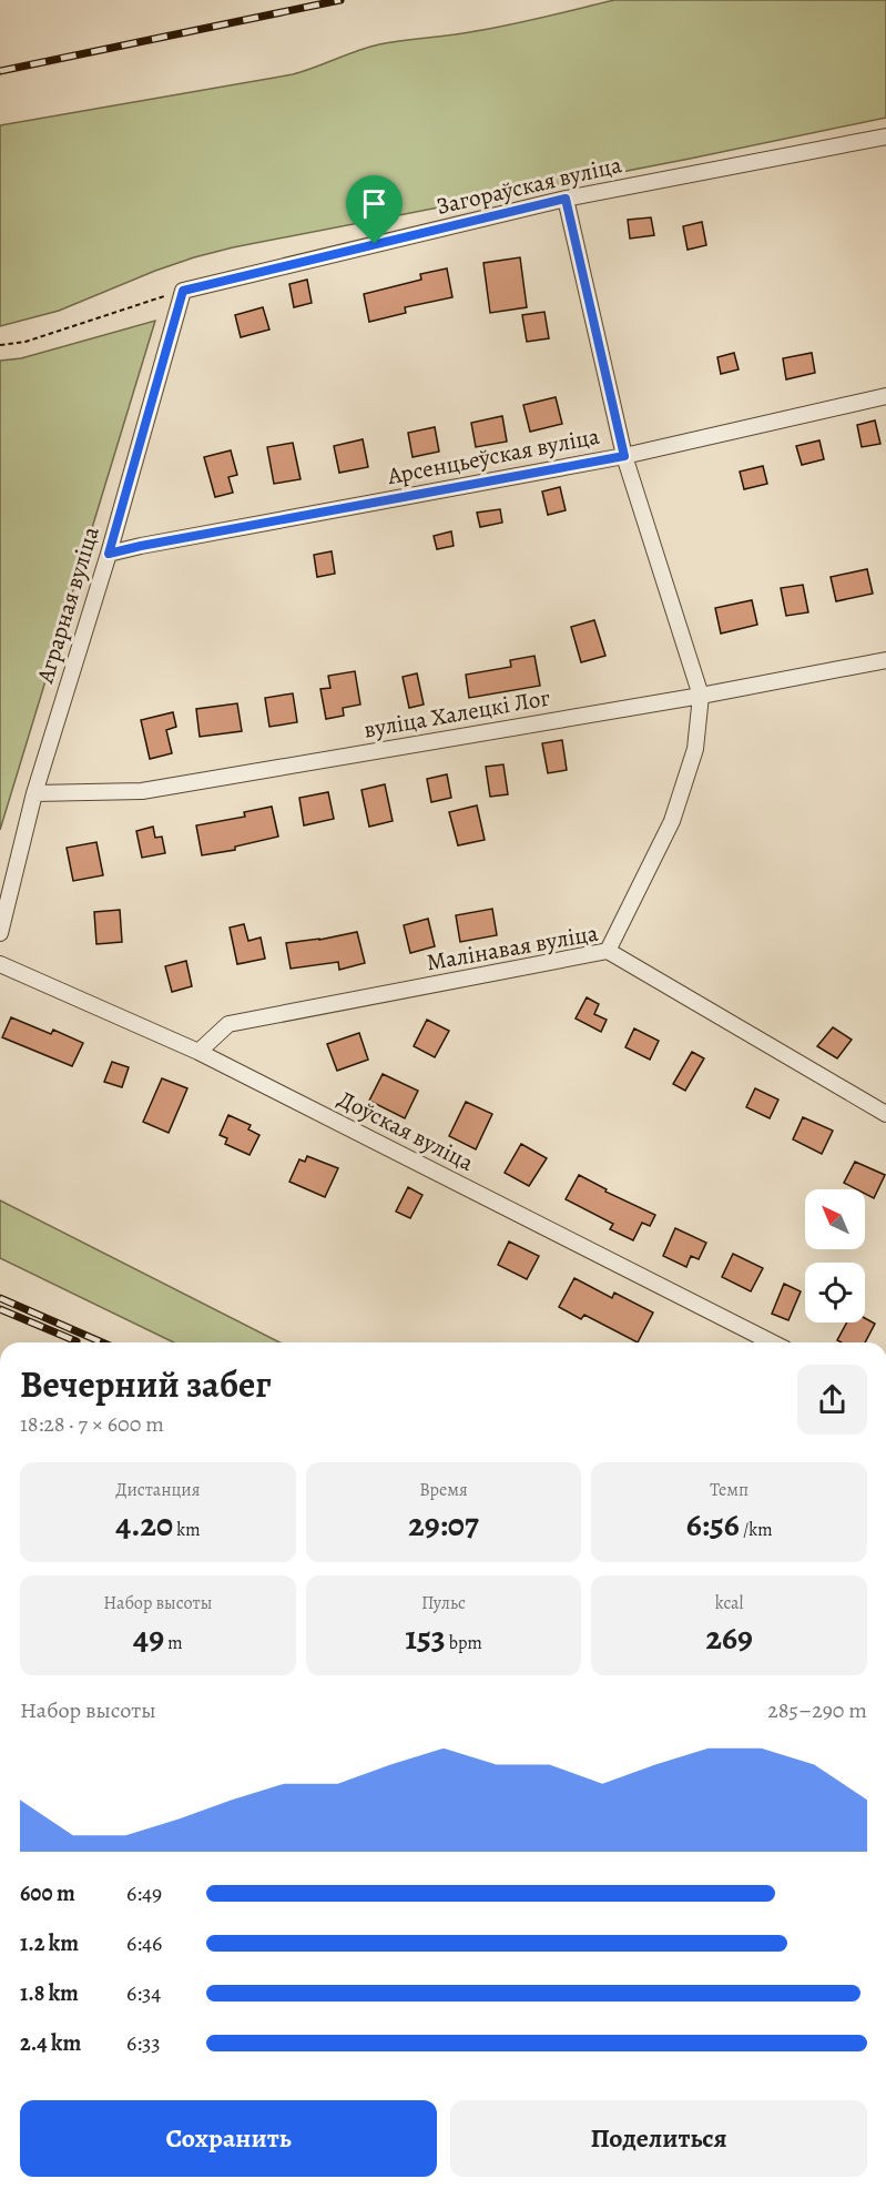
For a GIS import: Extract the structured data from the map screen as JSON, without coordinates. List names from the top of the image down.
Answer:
{
  "streets": {
    "street": [
      "Загораўская вуліца",
      "Арсенцьеўская вуліца",
      "Аграрная вуліца",
      "вуліца Халецкі Лог",
      "Малінавая вуліца",
      "Доўская вуліца"
    ]
  },
  "crossings": [
    ["Загораўская вуліца", "Аграрная вуліца"],
    ["Арсенцьеўская вуліца", "Аграрная вуліца"],
    ["Аграрная вуліца", "вуліца Халецкі Лог"],
    ["Малінавая вуліца", "Доўская вуліца"]
  ],
  "north": "top left",
  "page": {
    "heading": ["Вечерний забег", "18:28 · 7 × 600 m"],
    "stats": [
      ["Дистанция", "4.20 km"],
      ["Время", "29:07"],
      ["Темп", "6:56 /km"],
      ["Набор высоты", "49 m"],
      ["Пульс", "153 bpm"],
      ["kcal", "269"]
    ],
    "chart": ["Набор высоты", "285–290 m"],
    "list": [
      {
        "name": "600 m",
        "note": "6:49"
      },
      {
        "name": "1.2 km",
        "note": "6:46"
      },
      {
        "name": "1.8 km",
        "note": "6:34"
      },
      {
        "name": "2.4 km",
        "note": "6:33"
      }
    ],
    "buttons": ["Сохранить", "Поделиться"]
  }
}
